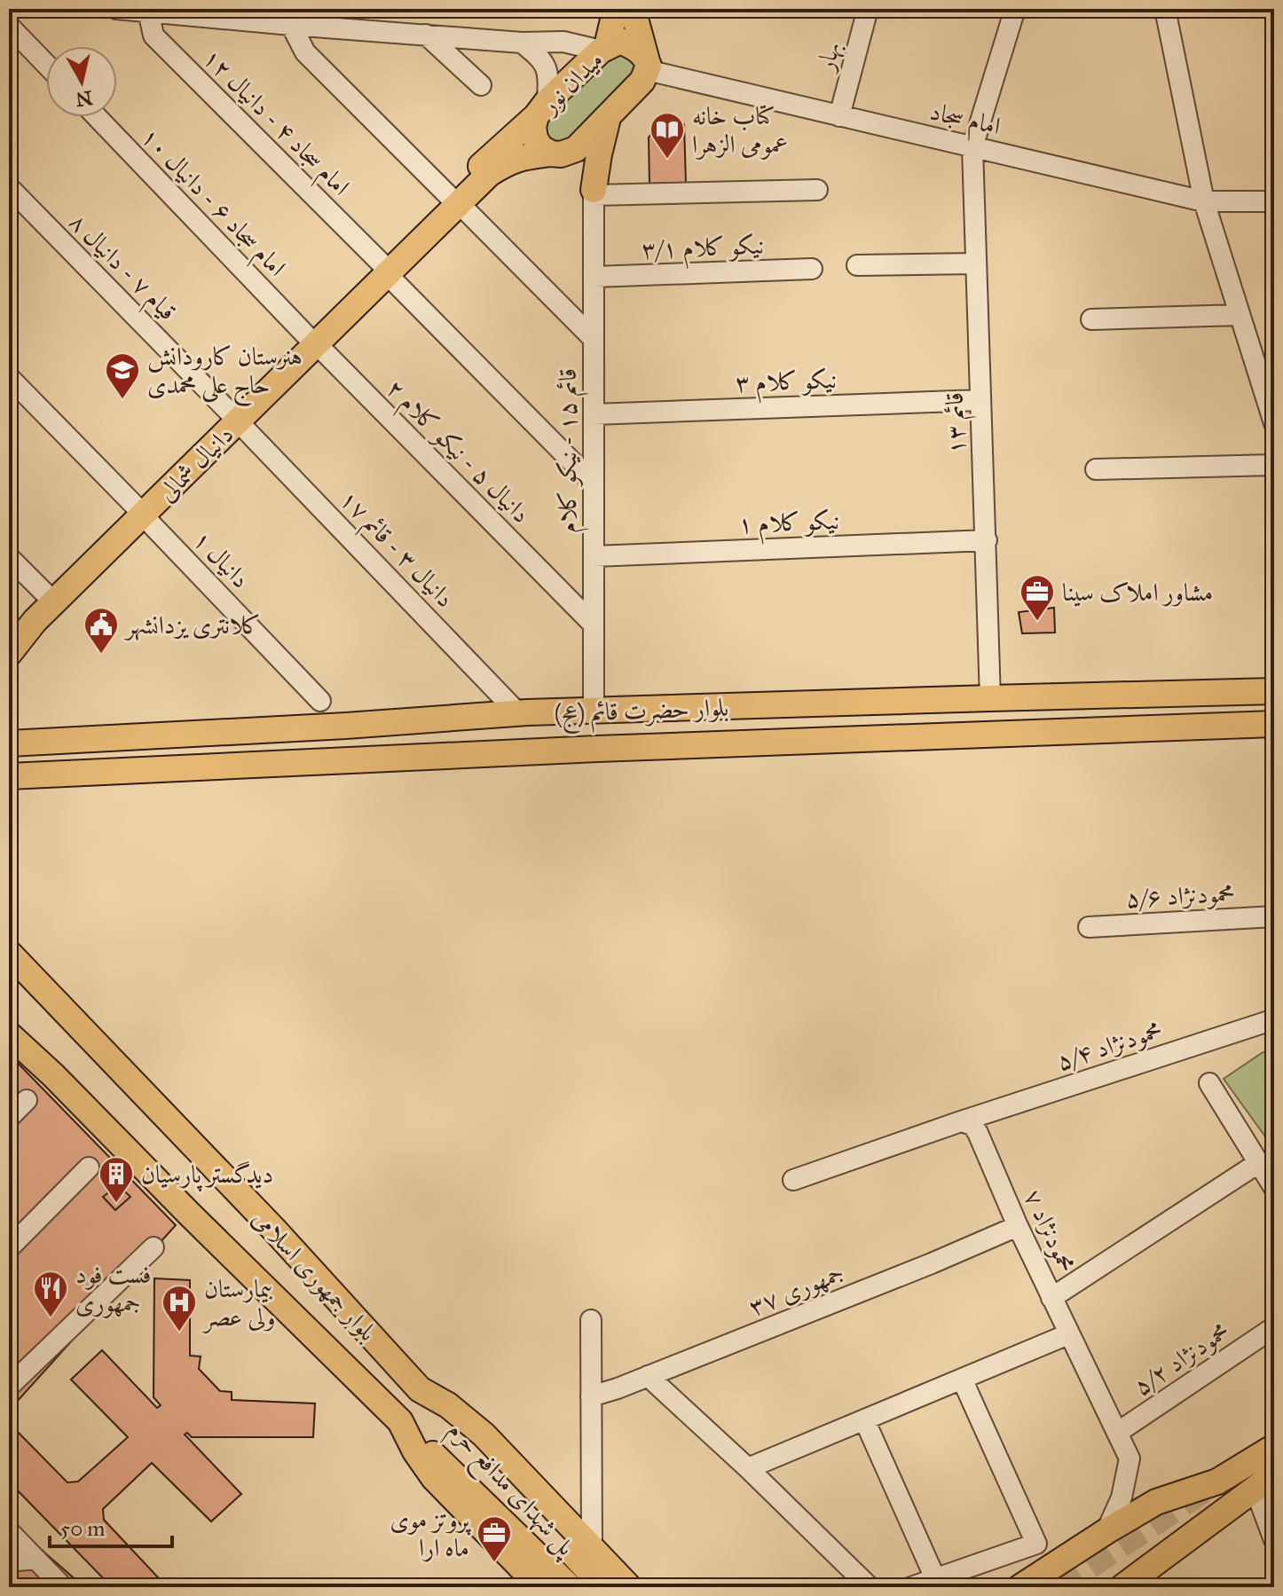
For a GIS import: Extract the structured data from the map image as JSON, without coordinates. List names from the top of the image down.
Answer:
{
  "streets": {
    "main road": [
      "میدان نور",
      "دانیال شمالی",
      "بلوار حضرت قائم (عج)",
      "بلوار جمهوری اسلامی",
      "پل شهدای مدافع حرم"
    ],
    "street": [
      "بهار",
      "امام سجاد",
      "امام سجاد ۴ - دانیال ۱۲",
      "امام سجاد ۶ - دانیال ۱۰",
      "نیکو کلام ۳/۱",
      "قیام ۷ - دانیال ۸",
      "نیکو کلام ۳",
      "قائم ۱۳",
      "دانیال ۵ - نیکو کلام ۲",
      "قائم ۱۵ - نیکو کلام",
      "نیکو کلام ۱",
      "دانیال ۳ - قائم ۱۷",
      "دانیال ۱",
      "محمودنژاد ۵/۶",
      "محمودنژاد ۵/۴",
      "محمودنژاد ۷",
      "جمهوری ۳۷",
      "محمودنژاد ۵/۲"
    ]
  },
  "crossings": [
    ["بهار", "امام سجاد"],
    ["میدان نور", "امام سجاد"],
    ["میدان نور", "دانیال شمالی"],
    ["امام سجاد", "قائم ۱۳"],
    ["امام سجاد ۴ - دانیال ۱۲", "قائم ۱۵ - نیکو کلام"],
    ["امام سجاد ۴ - دانیال ۱۲", "دانیال شمالی"],
    ["امام سجاد ۶ - دانیال ۱۰", "دانیال ۵ - نیکو کلام ۲"],
    ["امام سجاد ۶ - دانیال ۱۰", "دانیال شمالی"],
    ["نیکو کلام ۳/۱", "قائم ۱۵ - نیکو کلام"],
    ["قیام ۷ - دانیال ۸", "دانیال شمالی"],
    ["قیام ۷ - دانیال ۸", "دانیال ۳ - قائم ۱۷"],
    ["نیکو کلام ۳", "قائم ۱۳"],
    ["نیکو کلام ۳", "قائم ۱۵ - نیکو کلام"],
    ["قائم ۱۳", "نیکو کلام ۱"],
    ["قائم ۱۳", "بلوار حضرت قائم (عج)"],
    ["دانیال ۵ - نیکو کلام ۲", "قائم ۱۵ - نیکو کلام"],
    ["دانیال ۵ - نیکو کلام ۲", "دانیال شمالی"],
    ["قائم ۱۵ - نیکو کلام", "نیکو کلام ۱"],
    ["قائم ۱۵ - نیکو کلام", "بلوار حضرت قائم (عج)"],
    ["دانیال شمالی", "دانیال ۳ - قائم ۱۷"],
    ["دانیال شمالی", "دانیال ۱"],
    ["دانیال ۳ - قائم ۱۷", "بلوار حضرت قائم (عج)"],
    ["محمودنژاد ۵/۴", "محمودنژاد ۷"],
    ["محمودنژاد ۷", "جمهوری ۳۷"],
    ["محمودنژاد ۷", "محمودنژاد ۵/۲"],
    ["بلوار جمهوری اسلامی", "پل شهدای مدافع حرم"]
  ],
  "places": {
    "library": ["کتاب خانه عمومی الزهرا"],
    "school or university": ["هنرستان کارودانش حاج علی محمدی"],
    "office": ["مشاور املاک سینا", "پروتز موی ماه ارا"],
    "public building": ["کلانتری یزدانشهر"],
    "building": ["دیدگستر پارسیان"],
    "restaurant": ["فست فود جمهوری"],
    "hospital": ["بیمارستان ولی عصر"]
  },
  "scale_bar": "50 m",
  "north": "bottom"
}
